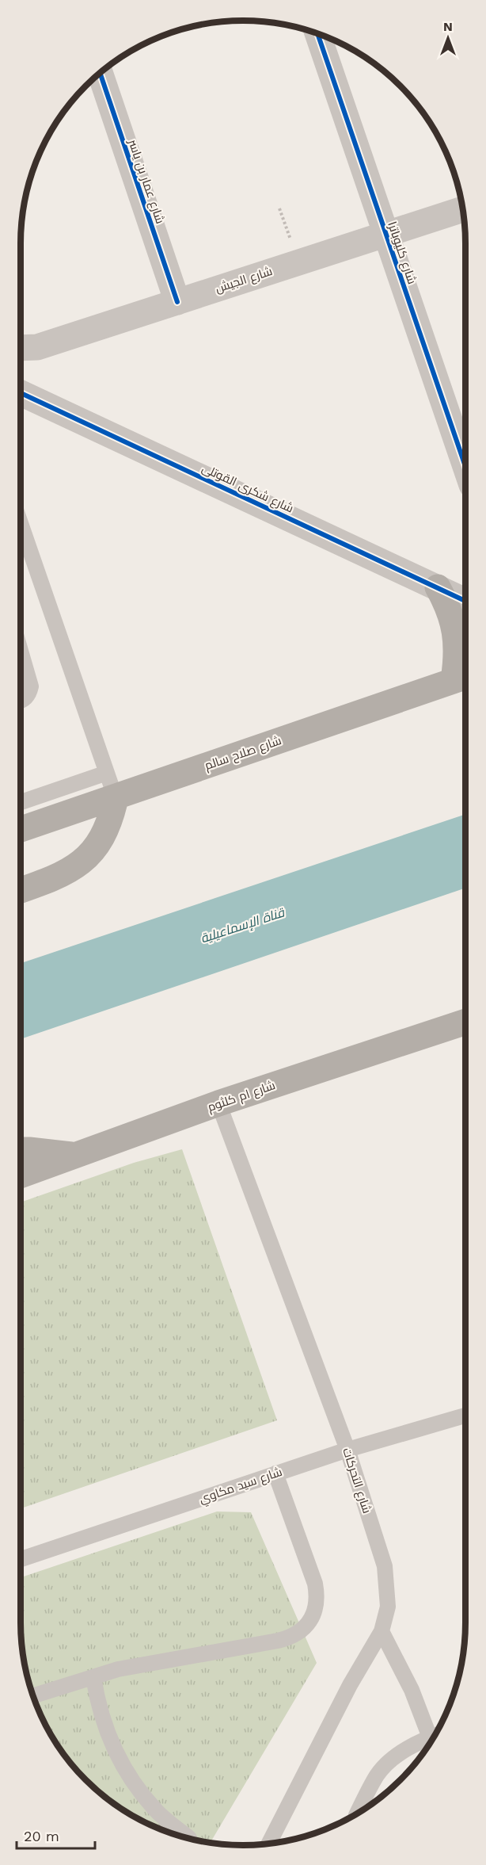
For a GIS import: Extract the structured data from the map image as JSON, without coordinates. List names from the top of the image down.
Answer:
{
  "streets": {
    "highway": ["شارع صلاح سالم", "شارع ام كلثوم"],
    "street": [
      "شارع عمار بن ياسر",
      "شارع كليوباترا",
      "شارع الجيش",
      "شارع شكرى القوتلى"
    ],
    "lane": ["شارع التحركات", "شارع سيد مكاوي"]
  },
  "crossings": [
    ["شارع عمار بن ياسر", "شارع الجيش"],
    ["شارع كليوباترا", "شارع الجيش"],
    ["شارع ام كلثوم", "شارع التحركات"],
    ["شارع التحركات", "شارع سيد مكاوي"]
  ],
  "water": ["قناة الإسماعيلية"],
  "scale_bar": "20 m",
  "north": "top"
}
